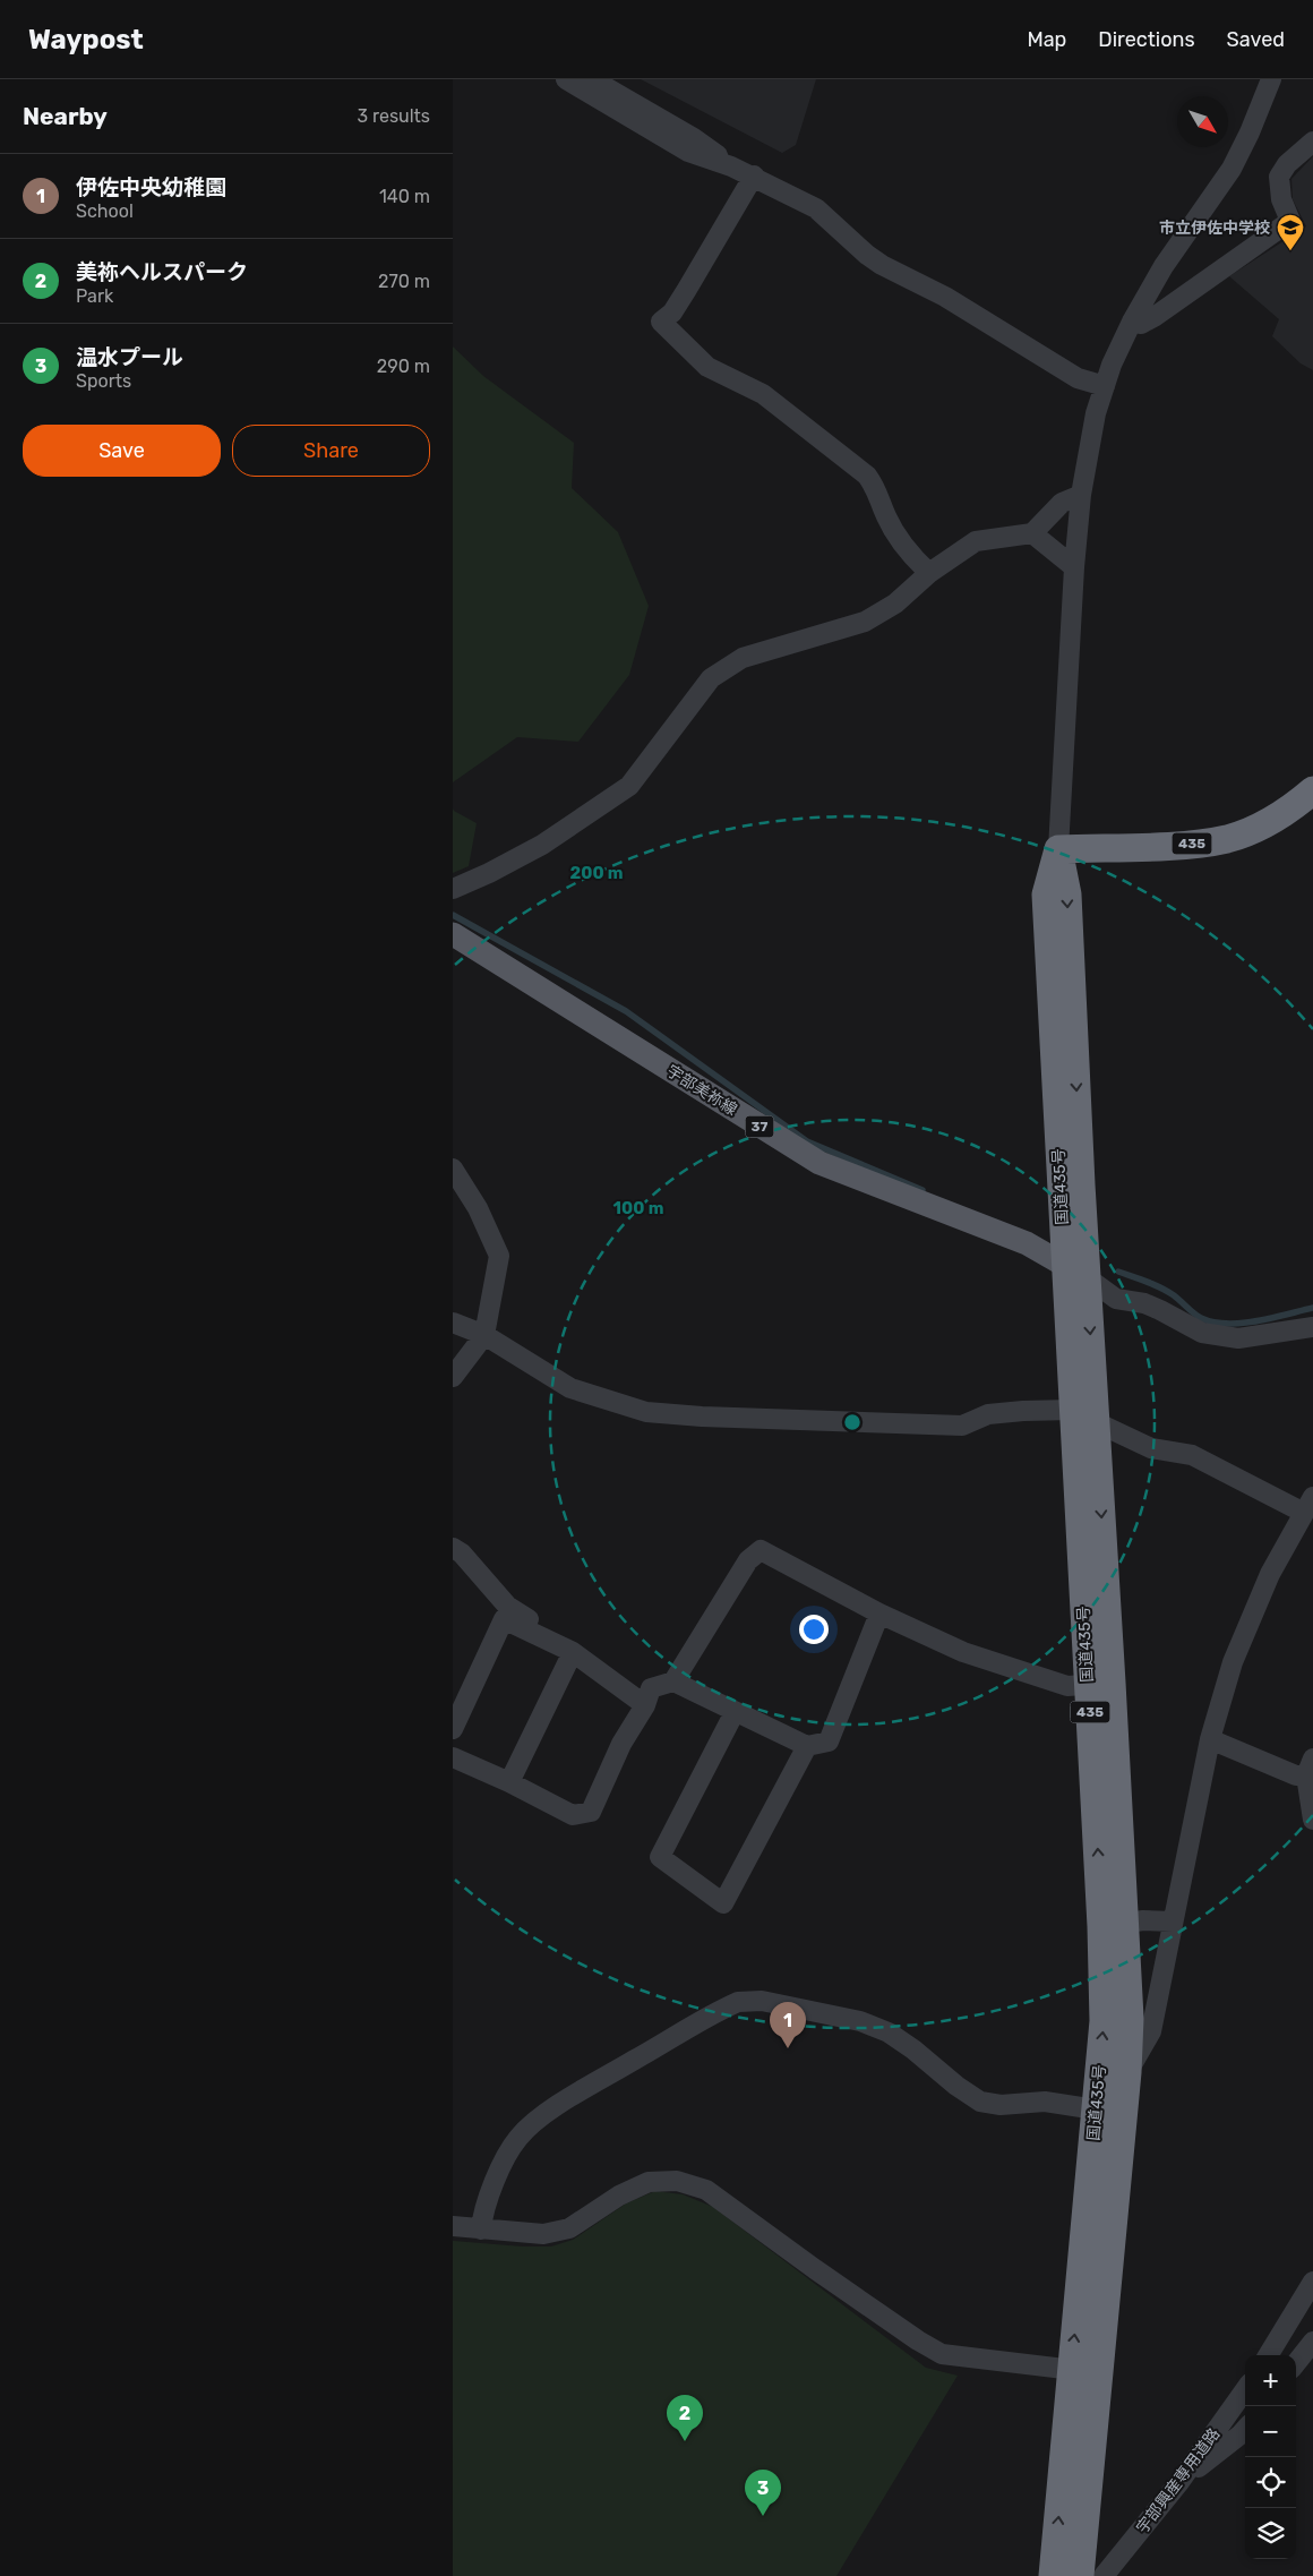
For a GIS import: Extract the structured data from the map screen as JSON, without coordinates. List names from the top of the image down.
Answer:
{
  "streets": {
    "highway": ["435", "国道435号"],
    "main road": ["宇部美祢線", "37"],
    "street": ["宇部興産専用道路"]
  },
  "crossings": [
    ["435", "国道435号"],
    ["宇部美祢線", "国道435号"]
  ],
  "places": {
    "school or university": ["市立伊佐中学校"]
  },
  "north": "bottom right",
  "page": {
    "header": "Waypost",
    "nav": ["Map", "Directions", "Saved"],
    "heading": ["Nearby", "3 results"],
    "list": [
      {
        "mark": "1",
        "name": "伊佐中央幼稚園",
        "note": "School",
        "value": "140 m"
      },
      {
        "mark": "2",
        "name": "美祢ヘルスパーク",
        "note": "Park",
        "value": "270 m"
      },
      {
        "mark": "3",
        "name": "温水プール",
        "note": "Sports",
        "value": "290 m"
      }
    ],
    "buttons": ["Save", "Share"],
    "pins": ["1", "2", "3"],
    "map_buttons": ["+", "−"]
  },
  "rings": ["200 m", "100 m"]
}
